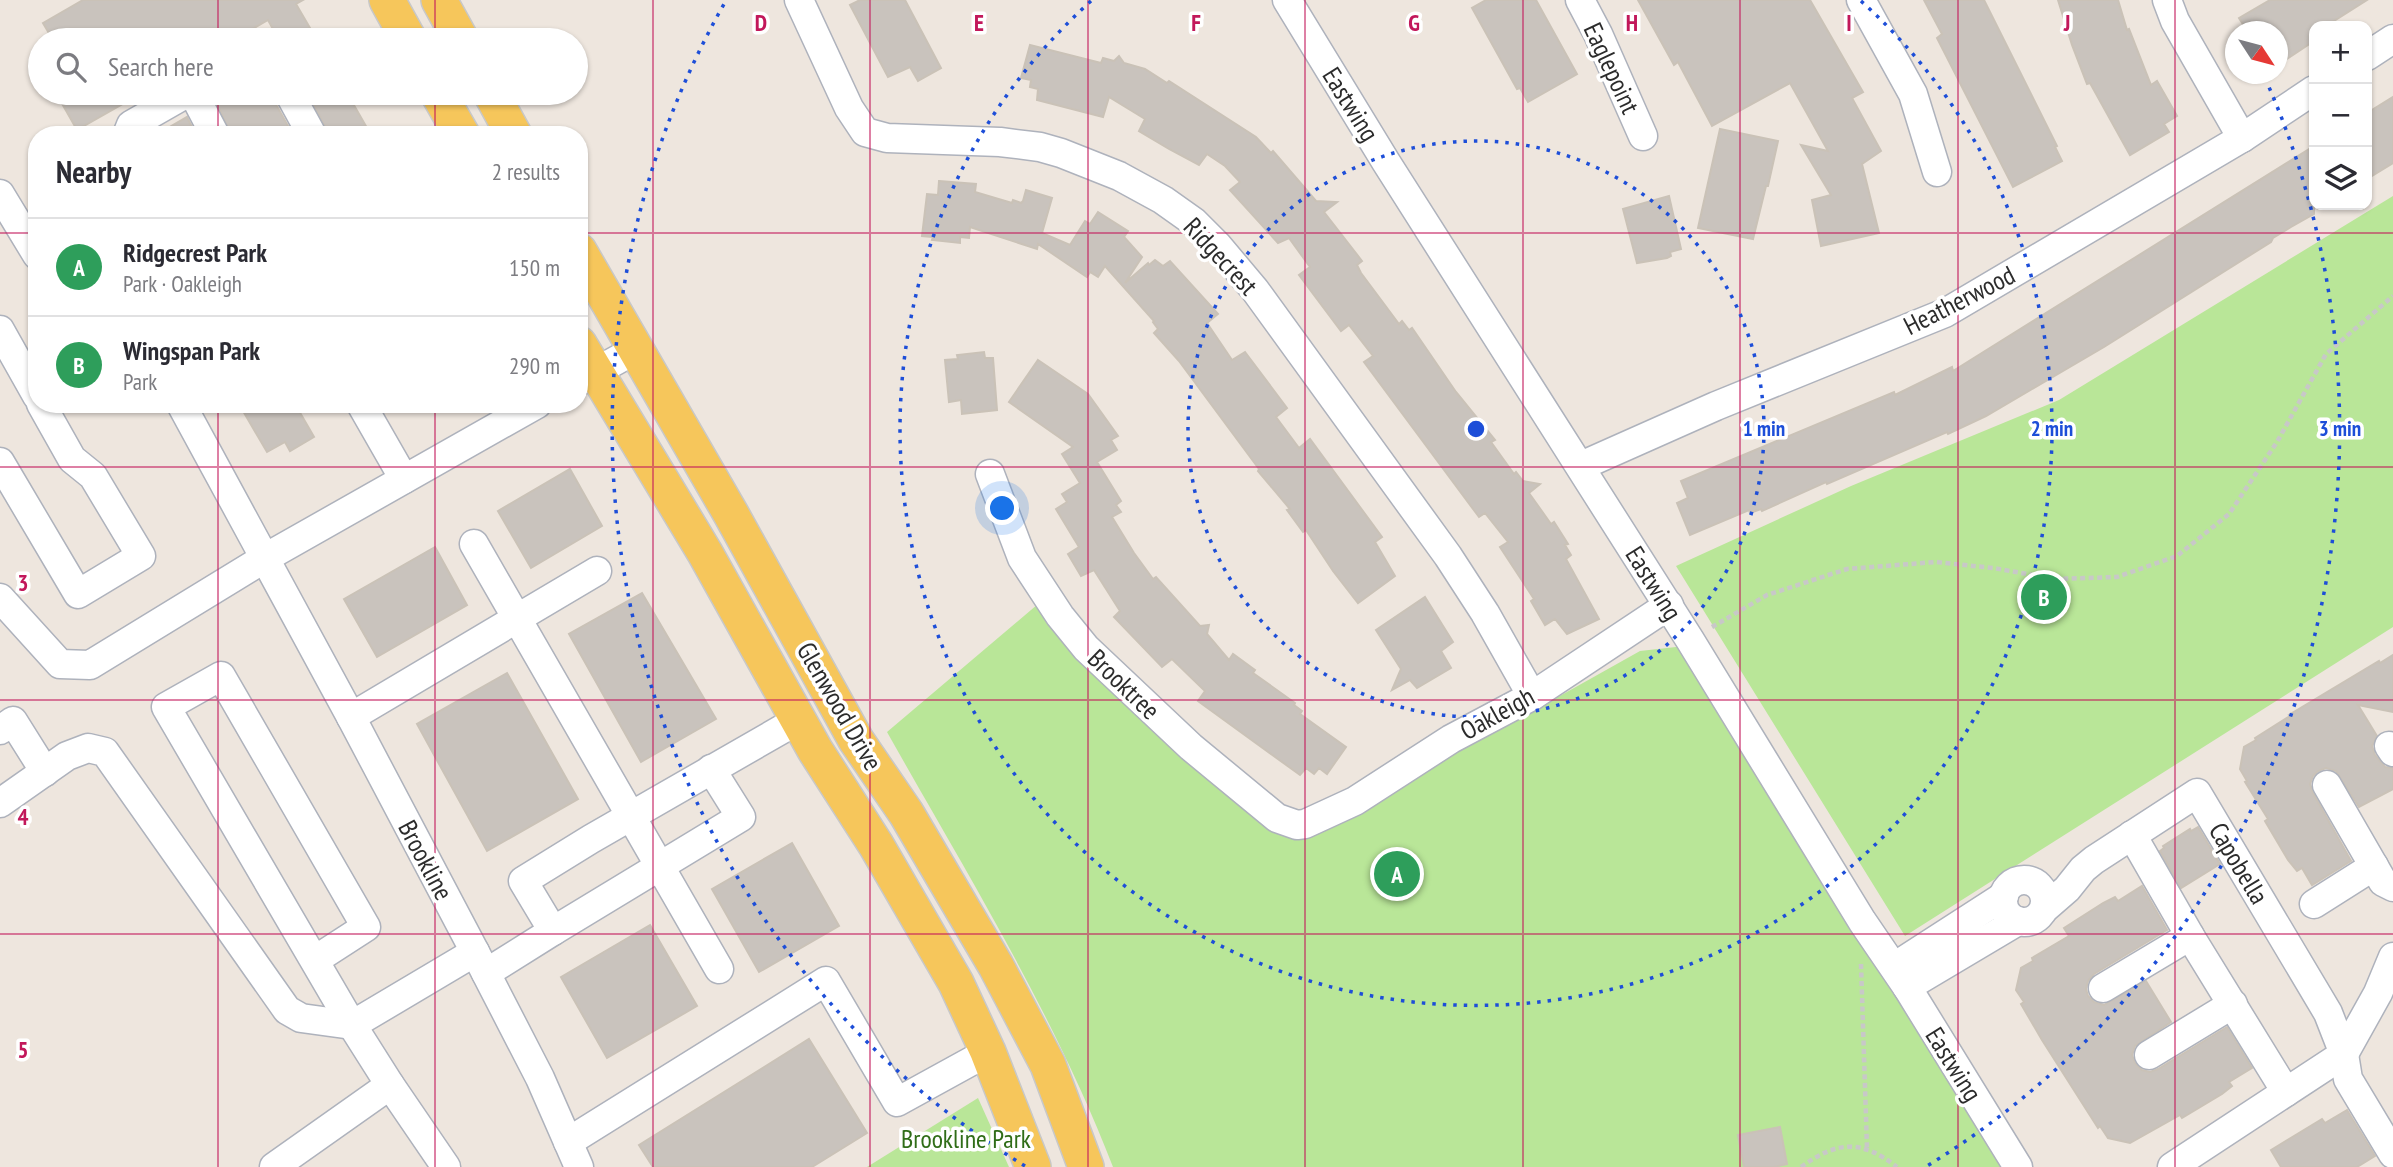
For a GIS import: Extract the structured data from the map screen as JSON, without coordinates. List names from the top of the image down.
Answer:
{
  "streets": {
    "main road": ["Glenwood Drive"],
    "street": [
      "Eaglepoint",
      "Eastwing",
      "Ridgecrest",
      "Heatherwood",
      "Brooktree",
      "Oakleigh",
      "Brookline",
      "Capobella"
    ]
  },
  "crossings": [
    ["Eastwing", "Heatherwood"],
    ["Eastwing", "Oakleigh"],
    ["Eastwing", "Capobella"],
    ["Ridgecrest", "Oakleigh"],
    ["Brooktree", "Oakleigh"]
  ],
  "parks": ["Brookline Park"],
  "north": "bottom right",
  "page": {
    "map_buttons": ["+", "−"],
    "search": "Search here",
    "heading": ["Nearby", "2 results"],
    "list": [
      {
        "mark": "A",
        "name": "Ridgecrest Park",
        "note": "Park · Oakleigh",
        "value": "150 m"
      },
      {
        "mark": "B",
        "name": "Wingspan Park",
        "note": "Park",
        "value": "290 m"
      }
    ],
    "pins": ["B", "A"]
  },
  "grid": {
    "columns": [
      "D",
      "E",
      "F",
      "G",
      "H",
      "I",
      "J"
    ],
    "rows": ["3", "4", "5"]
  },
  "rings": ["1 min", "2 min", "3 min"]
}
